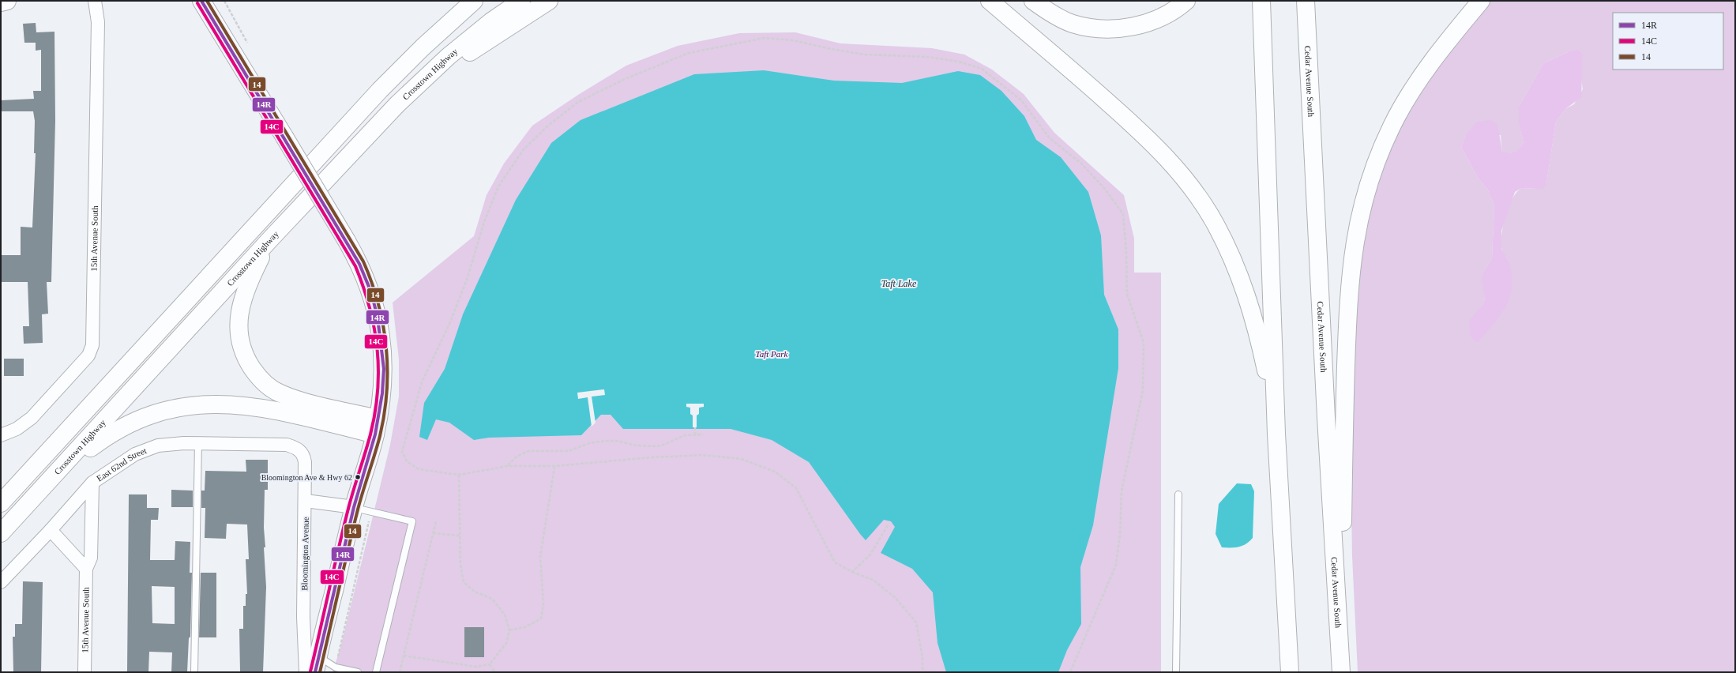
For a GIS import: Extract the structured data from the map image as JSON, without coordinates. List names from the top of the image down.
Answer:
{
  "streets": {
    "main road": ["Crosstown Highway", "Cedar Avenue South"],
    "street": ["15th Avenue South", "East 62nd Street", "Bloomington Avenue"]
  },
  "crossings": [
    ["15th Avenue South", "East 62nd Street"],
    ["East 62nd Street", "Bloomington Avenue"]
  ],
  "water": ["Taft Lake"],
  "parks": ["Taft Park"],
  "places": ["Bloomington Ave & Hwy 62"],
  "lines": ["transit line 14R", "transit line 14", "transit line 14C"],
  "legend": ["14R", "14C", "14"]
}
